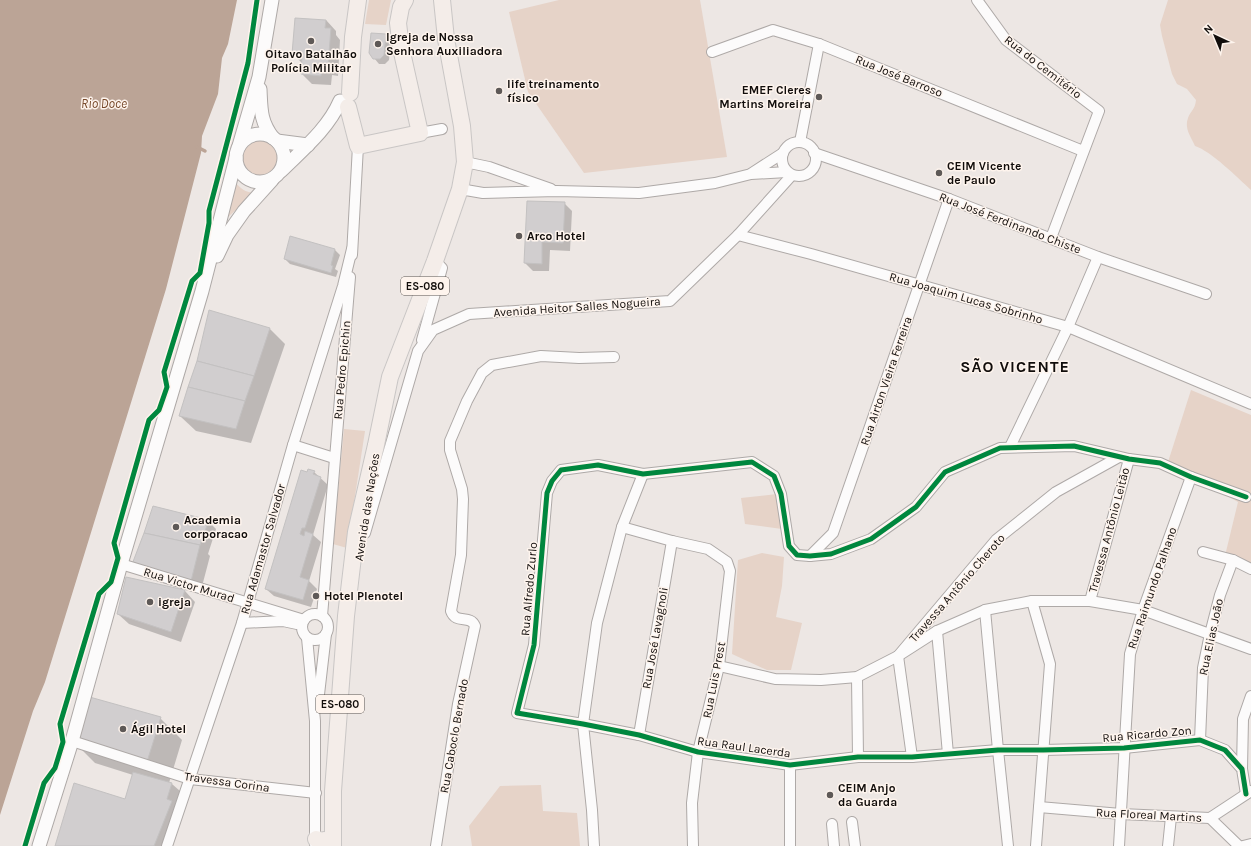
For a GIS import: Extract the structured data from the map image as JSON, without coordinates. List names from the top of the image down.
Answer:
{
  "streets": {
    "main road": ["ES-080", "Rua Pedro Epichin", "Avenida das Nações"],
    "street": [
      "Rua do Cemitério",
      "Rua José Barroso",
      "Rua José Ferdinando Chiste",
      "Rua Joaquim Lucas Sobrinho",
      "Avenida Heitor Salles Nogueira",
      "Rua Airton Vieira Ferreira",
      "Travessa Antônio Leitão",
      "Rua Adamastor Salvador",
      "Rua Victor Murad",
      "Travessa Antônio Cheroto",
      "Rua Raimundo Palhano",
      "Rua Alfredo Zurlo",
      "Rua Elias João",
      "Rua José Lavagnoli",
      "Rua Luis Prest",
      "Rua Ricardo Zon",
      "Rua Caboclo Bernado",
      "Rua Raul Lacerda",
      "Travessa Corina",
      "Rua Floreal Martins"
    ]
  },
  "crossings": [
    ["Rua do Cemitério", "Rua José Barroso"],
    ["Rua José Ferdinando Chiste", "Avenida Heitor Salles Nogueira"],
    ["Rua José Ferdinando Chiste", "Rua Airton Vieira Ferreira"],
    ["Rua Joaquim Lucas Sobrinho", "Avenida Heitor Salles Nogueira"],
    ["Rua Joaquim Lucas Sobrinho", "Rua Airton Vieira Ferreira"],
    ["Rua Pedro Epichin", "Rua Adamastor Salvador"],
    ["Rua Pedro Epichin", "Rua Victor Murad"],
    ["Travessa Antônio Leitão", "Travessa Antônio Cheroto"],
    ["Rua Adamastor Salvador", "Rua Victor Murad"],
    ["Rua Adamastor Salvador", "Travessa Corina"],
    ["Rua Raimundo Palhano", "Rua Ricardo Zon"],
    ["Rua Raimundo Palhano", "Rua Floreal Martins"],
    ["Rua Alfredo Zurlo", "Rua Raul Lacerda"],
    ["Rua Elias João", "Rua Ricardo Zon"],
    ["Rua José Lavagnoli", "Rua Luis Prest"],
    ["Rua José Lavagnoli", "Rua Raul Lacerda"],
    ["Rua Luis Prest", "Rua Raul Lacerda"],
    ["Rua Ricardo Zon", "Rua Raul Lacerda"]
  ],
  "districts": ["SÃO VICENTE"],
  "water": ["Rio Doce"],
  "places": [
    "Oitavo Batalhão Polícia Militar",
    "Igreja de Nossa Senhora Auxiliadora",
    "life treinamento físico",
    "EMEF Cleres Martins Moreira",
    "CEIM Vicente de Paulo",
    "Arco Hotel",
    "Academia corporacao",
    "Hotel Plenotel",
    "igreja",
    "Ágil Hotel",
    "CEIM Anjo da Guarda"
  ],
  "north": "top left"
}
